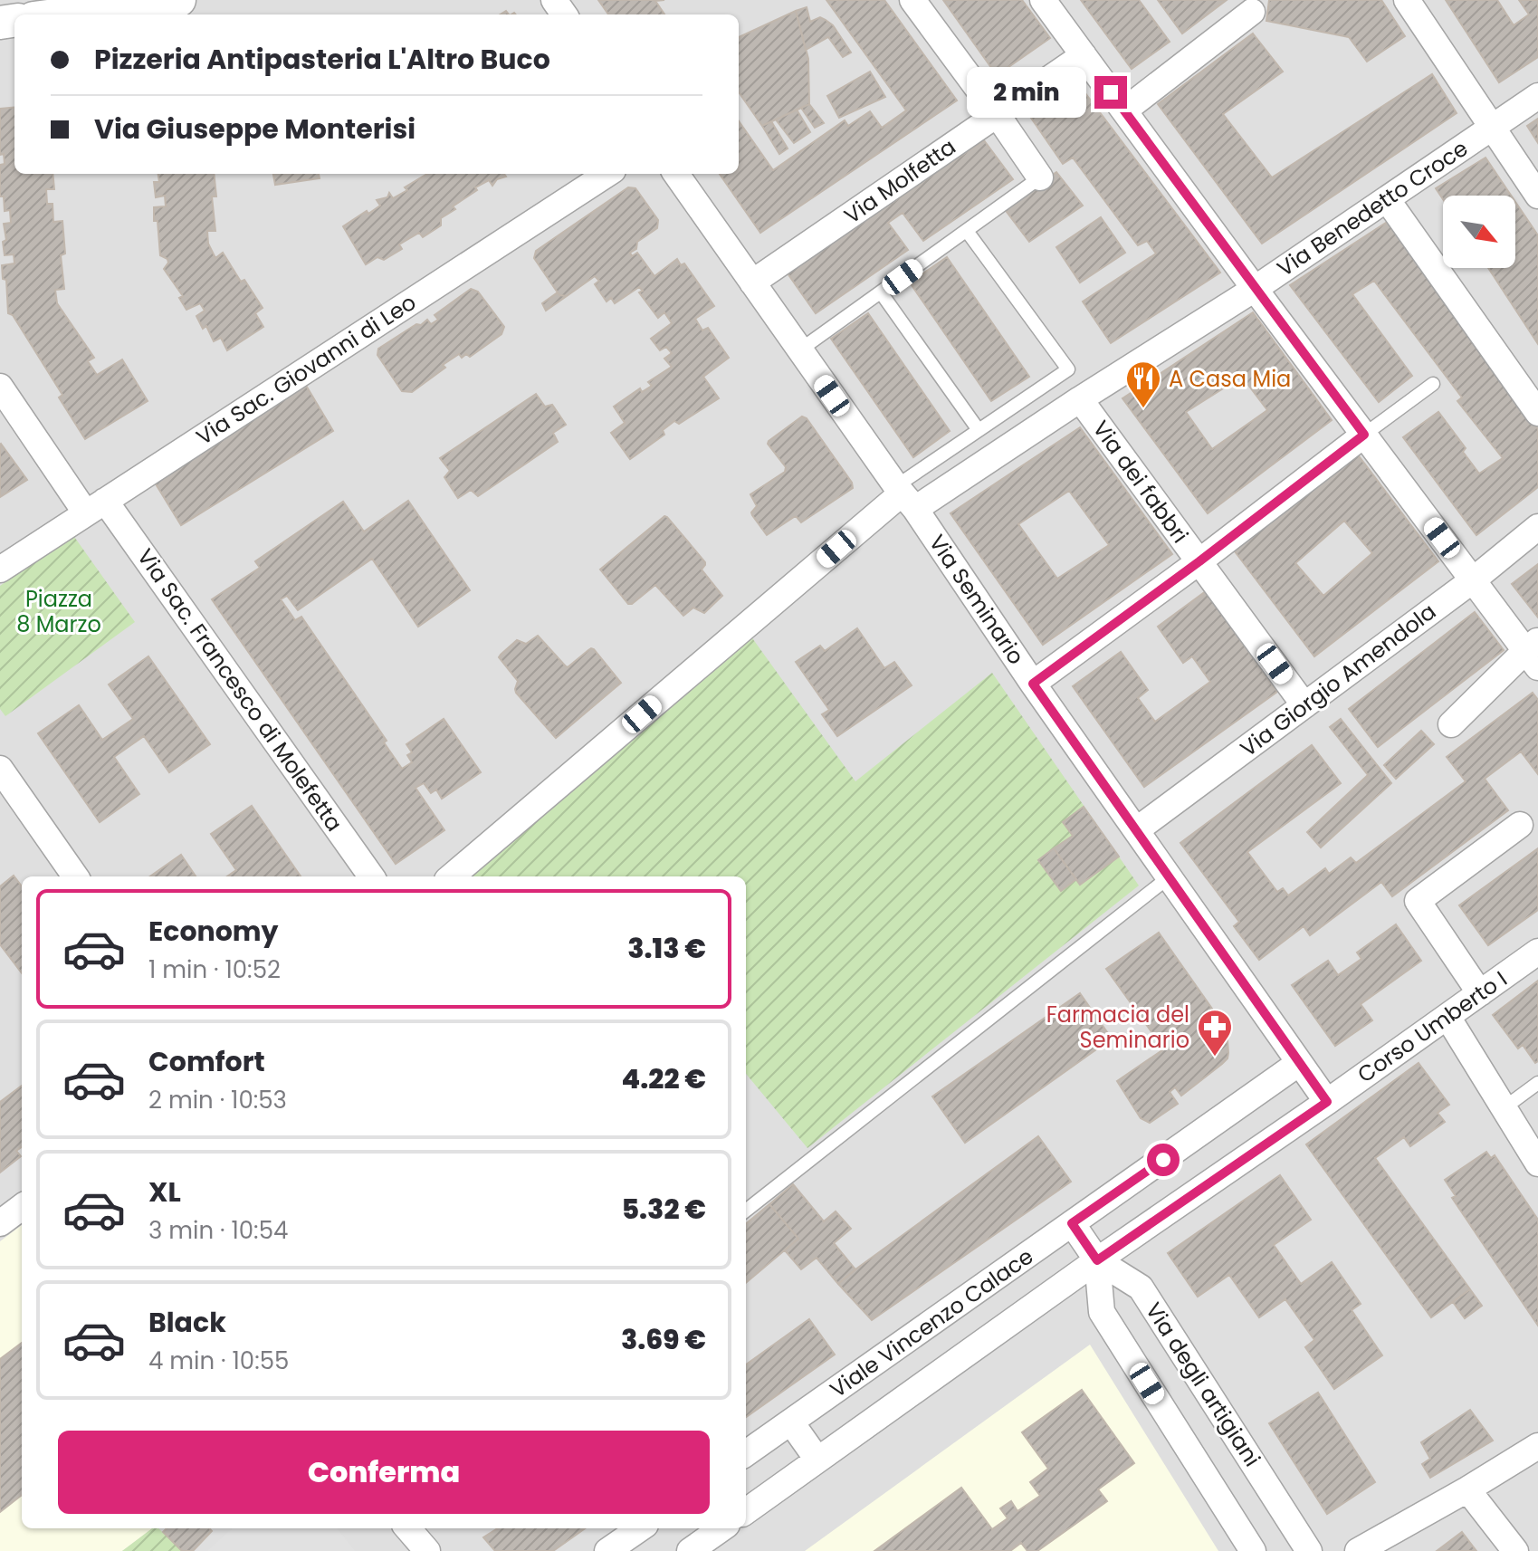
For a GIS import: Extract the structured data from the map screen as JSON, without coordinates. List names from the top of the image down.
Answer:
{
  "streets": {
    "street": [
      "Via Molfetta",
      "Via Benedetto Croce",
      "Via Sac. Giovanni di Leo",
      "Via dei fabbri",
      "Via Seminario",
      "Via Giorgio Amendola",
      "Via Sac. Francesco di Molefetta",
      "Corso Umberto I",
      "Viale Vincenzo Calace",
      "Via degli artigiani"
    ]
  },
  "crossings": [
    ["Via Molfetta", "Via Seminario"],
    ["Via Benedetto Croce", "Via dei fabbri"],
    ["Via Benedetto Croce", "Via Seminario"],
    ["Via Sac. Giovanni di Leo", "Via Sac. Francesco di Molefetta"],
    ["Via dei fabbri", "Via Giorgio Amendola"],
    ["Via Seminario", "Via Giorgio Amendola"],
    ["Via Seminario", "Corso Umberto I"],
    ["Via Seminario", "Viale Vincenzo Calace"],
    ["Corso Umberto I", "Viale Vincenzo Calace"],
    ["Viale Vincenzo Calace", "Via degli artigiani"]
  ],
  "parks": ["Piazza 8 Marzo"],
  "places": {
    "restaurant": ["A Casa Mia"],
    "pharmacy": ["Farmacia del Seminario"]
  },
  "north": "bottom right",
  "page": {
    "banner": ["Pizzeria Antipasteria L'Altro Buco", "Via Giuseppe Monterisi"],
    "bubble": "2 min",
    "list": [
      {
        "name": "Economy",
        "note": "1 min · 10:52",
        "value": "3.13 €"
      },
      {
        "name": "Comfort",
        "note": "2 min · 10:53",
        "value": "4.22 €"
      },
      {
        "name": "XL",
        "note": "3 min · 10:54",
        "value": "5.32 €"
      },
      {
        "name": "Black",
        "note": "4 min · 10:55",
        "value": "3.69 €"
      }
    ],
    "buttons": "Conferma"
  }
}
